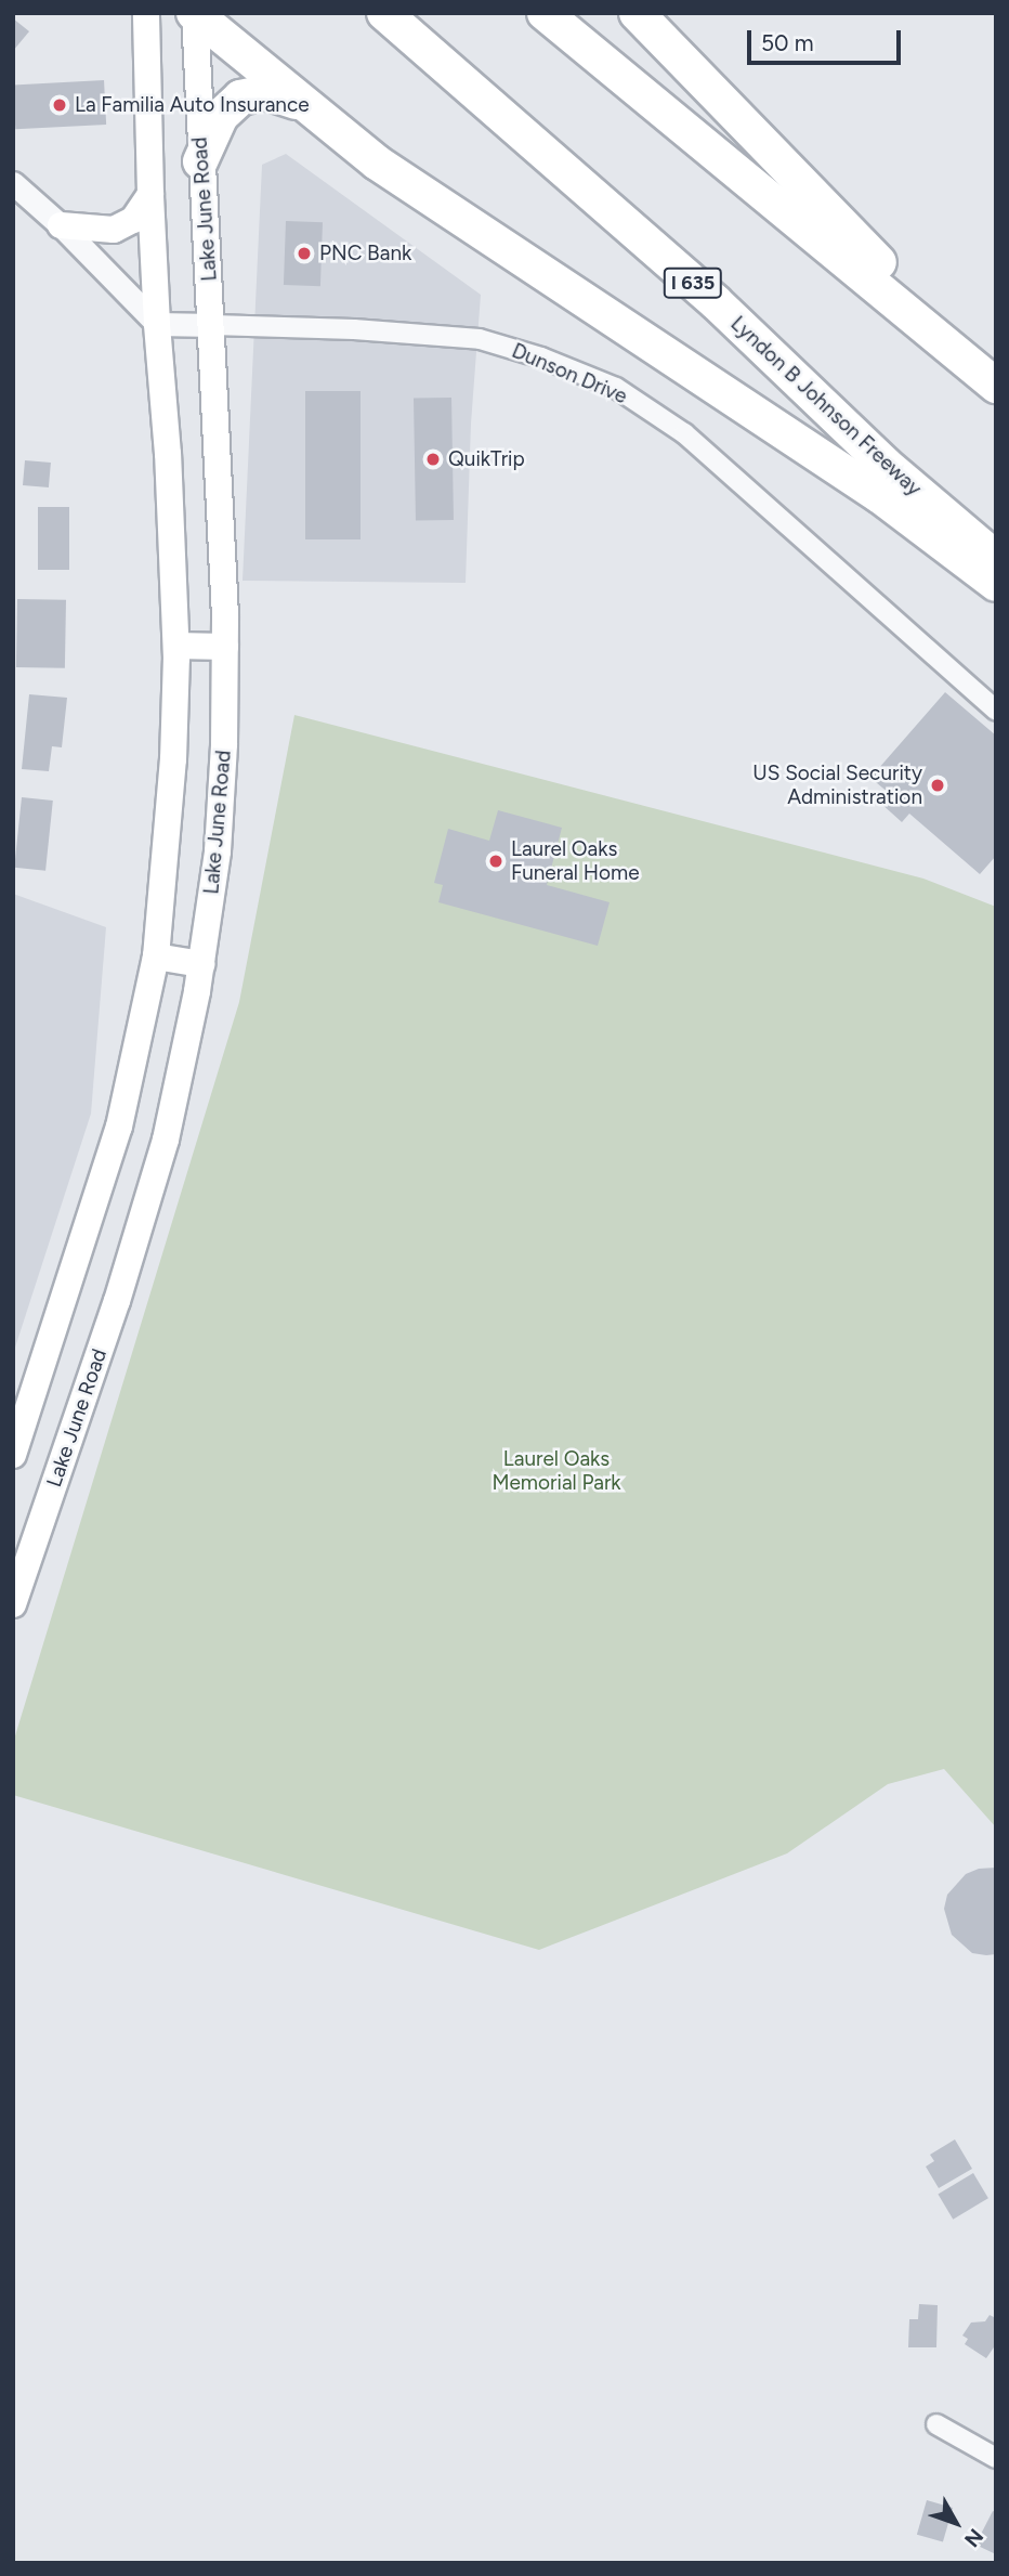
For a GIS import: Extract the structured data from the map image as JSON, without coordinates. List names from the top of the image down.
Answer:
{
  "streets": {
    "highway": ["I 635", "Lyndon B Johnson Freeway"],
    "main road": ["Lake June Road"],
    "street": ["Dunson Drive"]
  },
  "crossings": [
    ["Lake June Road", "Dunson Drive"]
  ],
  "parks": ["Laurel Oaks Memorial Park"],
  "places": [
    "La Familia Auto Insurance",
    "PNC Bank",
    "QuikTrip",
    "US Social Security Administration",
    "Laurel Oaks Funeral Home"
  ],
  "scale_bar": "50 m",
  "north": "bottom right"
}
